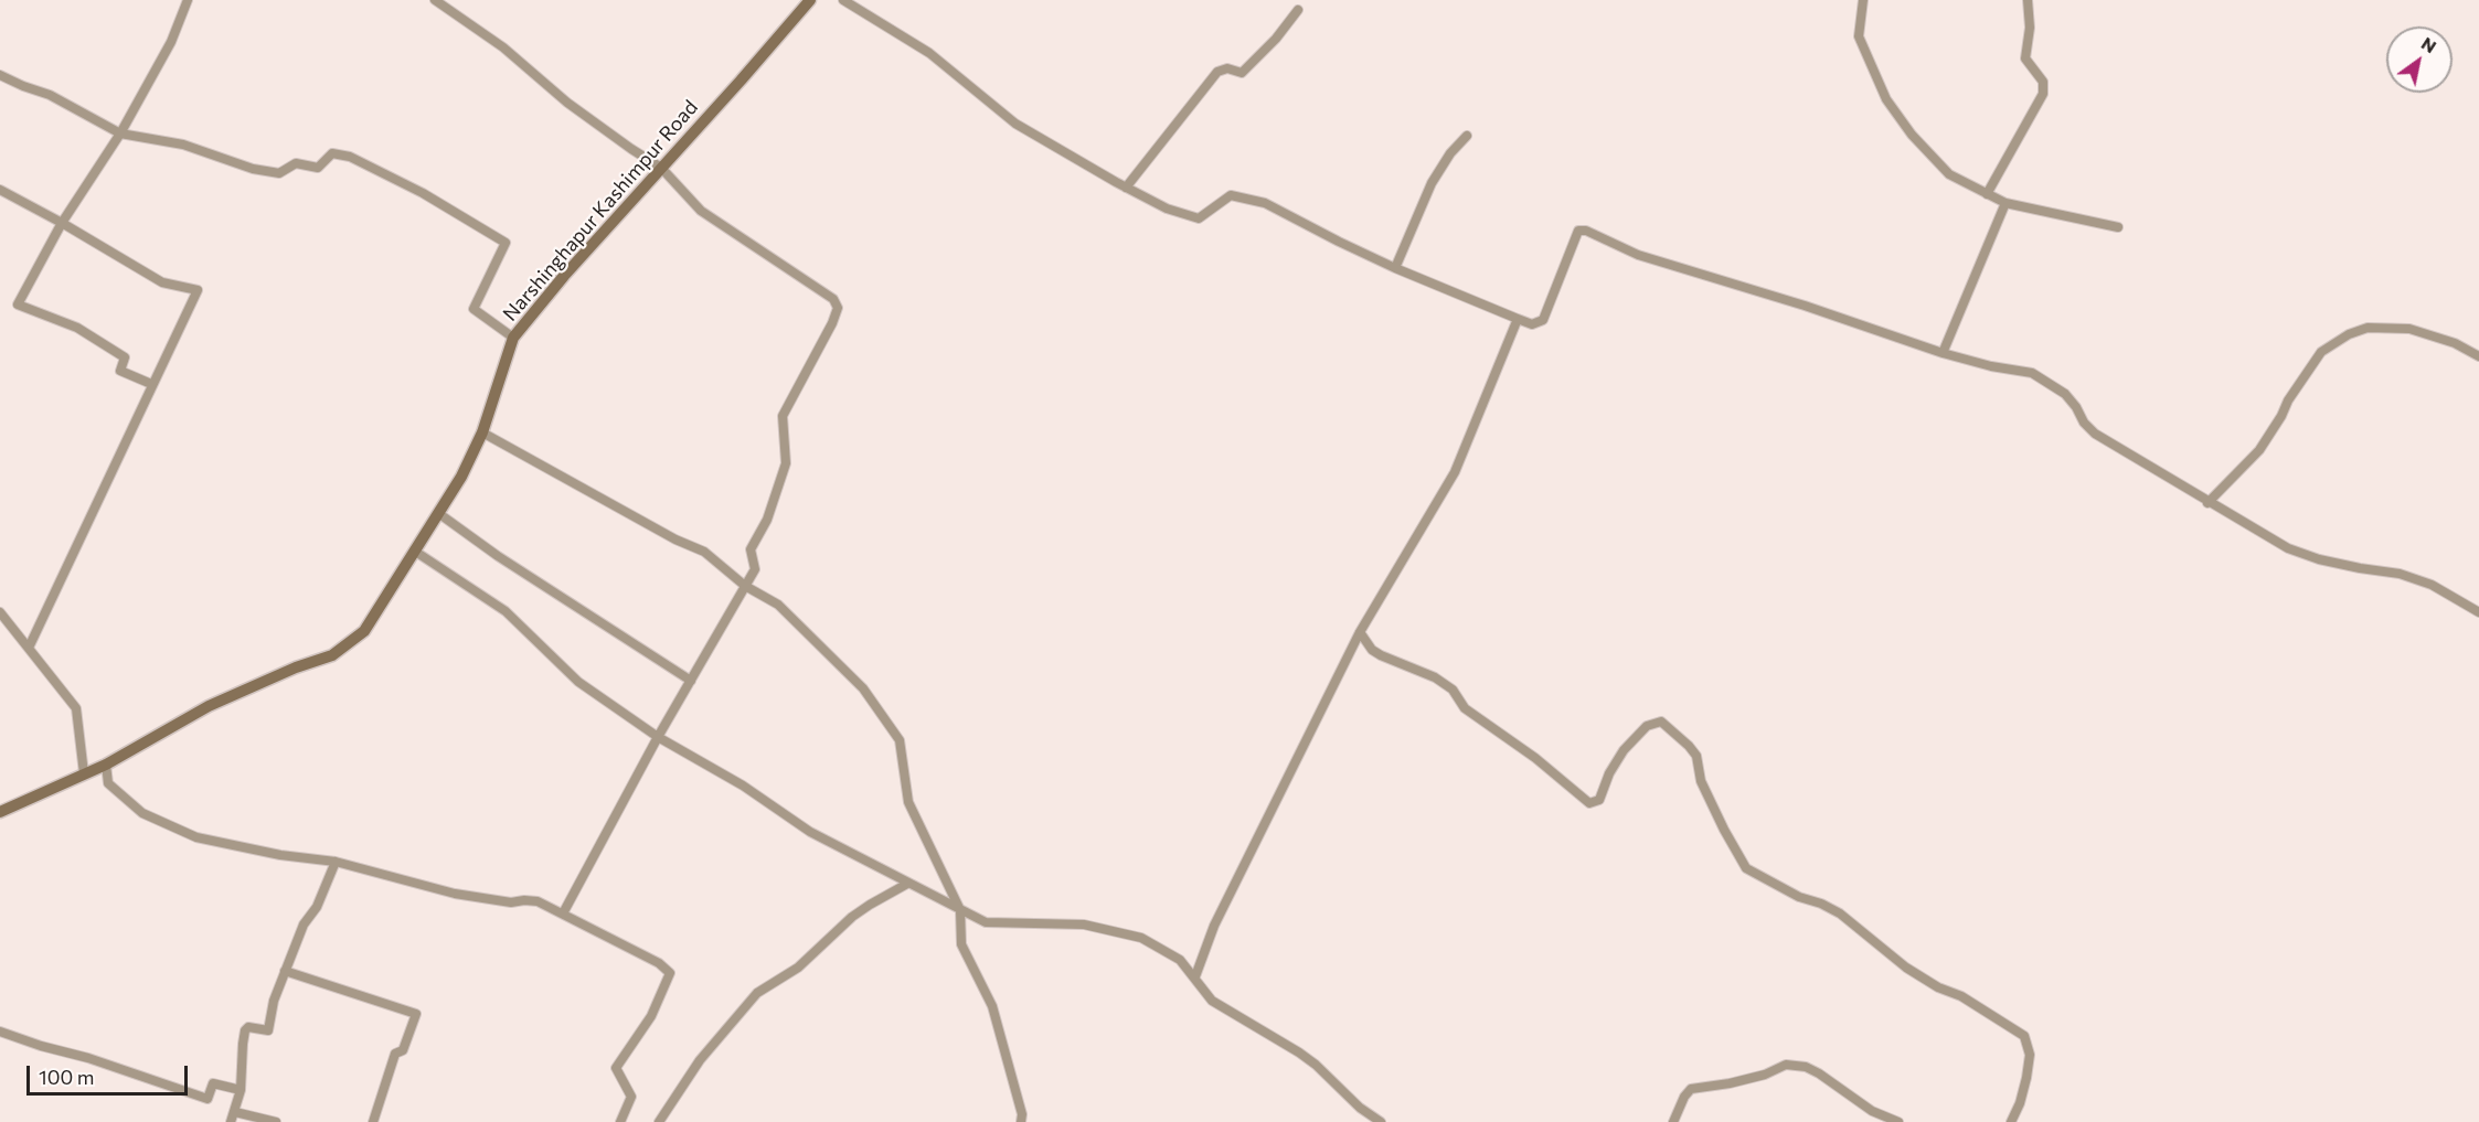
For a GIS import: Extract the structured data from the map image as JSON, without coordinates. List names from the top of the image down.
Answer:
{
  "streets": {
    "street": ["Narshinghapur Kashimpur Road"]
  },
  "scale_bar": "100 m",
  "north": "top right"
}
